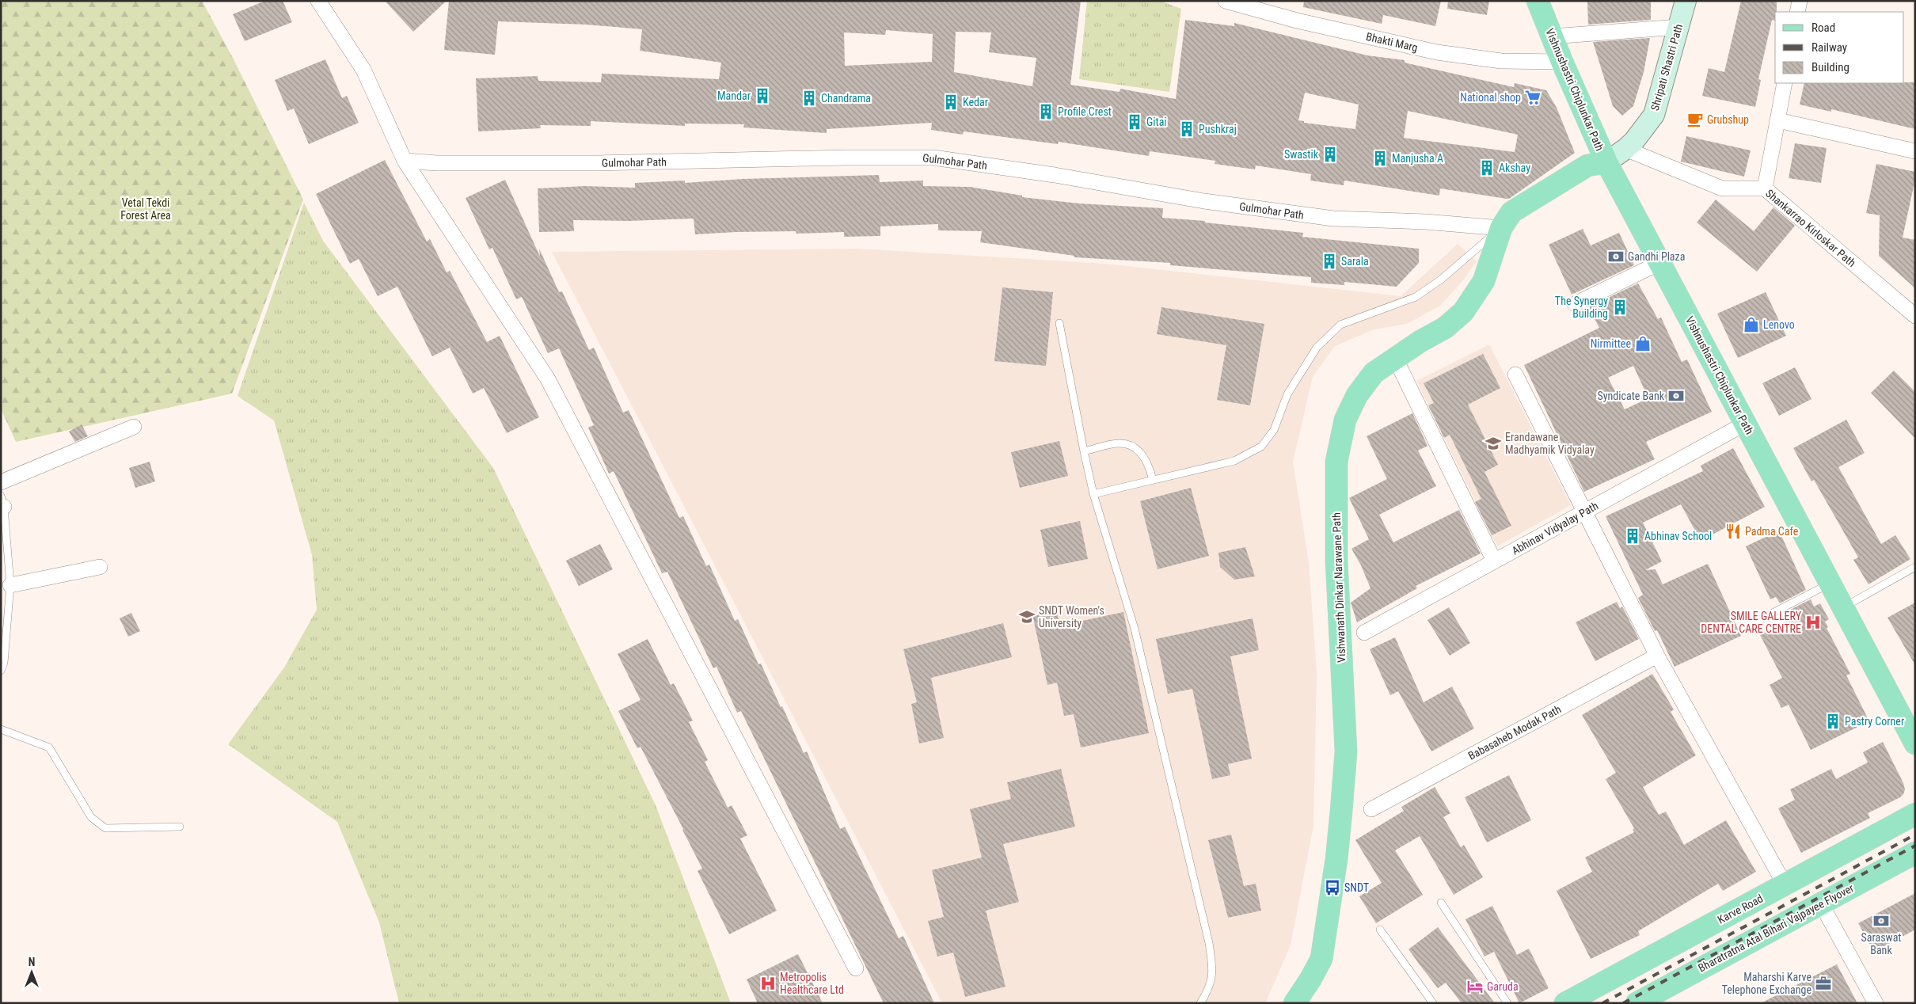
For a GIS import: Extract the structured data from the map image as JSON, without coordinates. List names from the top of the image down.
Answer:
{
  "streets": {
    "main road": [
      "Vishnushastri Chiplunkar Path",
      "Vishwanath Dinkar Narawane Path",
      "Karve Road",
      "Bharatratna Atal Bihari Vajpayee Flyover"
    ],
    "street": [
      "Bhakti Marg",
      "Shripati Shastri Path",
      "Gulmohar Path",
      "Shankarrao Kirloskar Path",
      "Abhinav Vidyalay Path",
      "Babasaheb Modak Path"
    ]
  },
  "crossings": [
    ["Bhakti Marg", "Vishnushastri Chiplunkar Path"],
    ["Shripati Shastri Path", "Vishnushastri Chiplunkar Path"],
    ["Shripati Shastri Path", "Shankarrao Kirloskar Path"],
    ["Vishnushastri Chiplunkar Path", "Abhinav Vidyalay Path"],
    ["Gulmohar Path", "Vishwanath Dinkar Narawane Path"]
  ],
  "parks": ["Vetal Tekdi Forest Area"],
  "places": {
    "building": [
      "Mandar",
      "Chandrama",
      "Kedar",
      "Profile Crest",
      "Gitai",
      "Pushkraj",
      "Swastik",
      "Manjusha A",
      "Akshay",
      "Sarala",
      "The Synergy Building",
      "Abhinav School",
      "Pastry Corner"
    ],
    "supermarket": ["National shop"],
    "cafe": ["Grubshup"],
    "bank": ["Gandhi Plaza", "Syndicate Bank", "Saraswat Bank"],
    "shop": ["Lenovo", "Nirmittee"],
    "school or university": ["Erandawane Madhyamik Vidyalay", "SNDT Women's University"],
    "restaurant": ["Padma Cafe"],
    "hospital": ["SMILE GALLERY DENTAL CARE CENTRE", "Metropolis Healthcare Ltd"],
    "bus stop": ["SNDT"],
    "office": ["Maharshi Karve Telephone Exchange"],
    "hotel": ["Garuda"]
  },
  "legend": ["Road", "Railway", "Building"],
  "north": "top"
}
